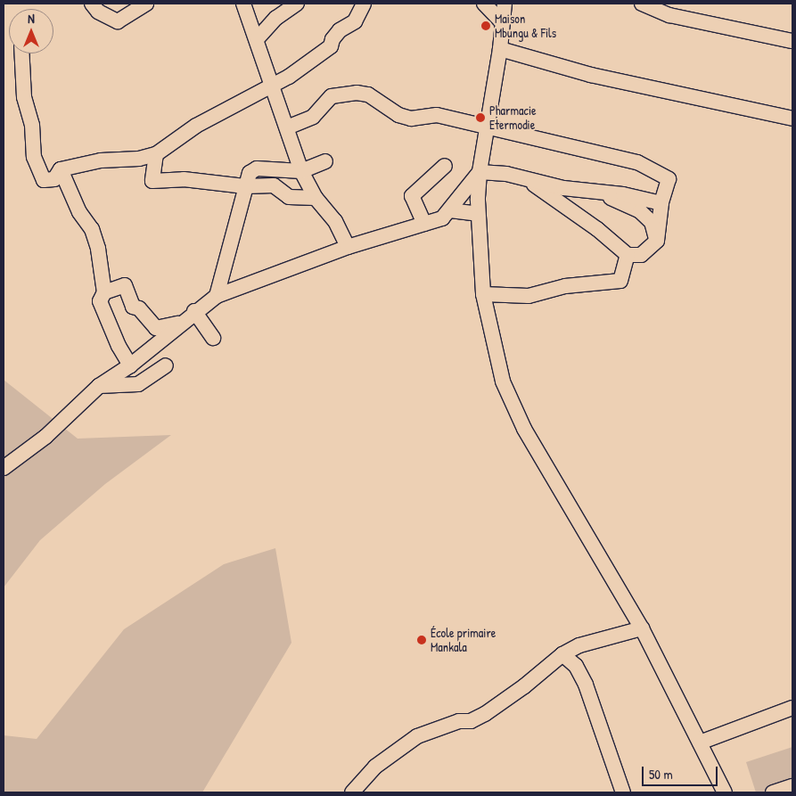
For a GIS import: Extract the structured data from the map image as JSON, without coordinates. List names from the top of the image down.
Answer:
{
  "places": ["Maison Mbungu & Fils", "Pharmacie Etermodie", "École primaire Mankala"],
  "scale_bar": "50 m",
  "north": "top"
}
